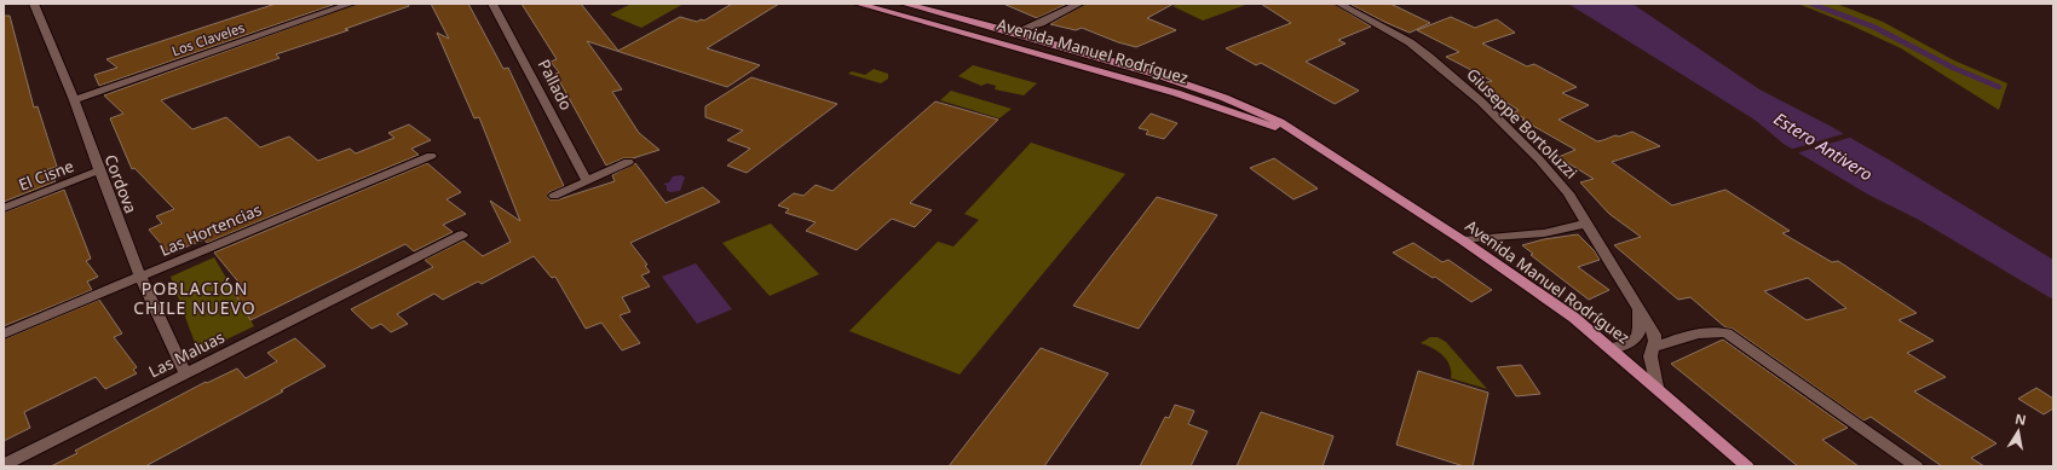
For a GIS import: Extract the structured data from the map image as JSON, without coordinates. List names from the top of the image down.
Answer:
{
  "streets": {
    "main road": ["Avenida Manuel Rodríguez"],
    "street": [
      "Los Claveles",
      "Pallado",
      "Giuseppe Bortoluzzi",
      "El Cisne",
      "Cordova",
      "Las Hortencias",
      "Las Maluas"
    ]
  },
  "crossings": [
    ["Los Claveles", "Cordova"],
    ["Avenida Manuel Rodríguez", "Giuseppe Bortoluzzi"],
    ["El Cisne", "Cordova"],
    ["Cordova", "Las Hortencias"],
    ["Cordova", "Las Maluas"]
  ],
  "districts": ["POBLACIÓN CHILE NUEVO"],
  "water": ["Estero Antivero"],
  "north": "top"
}
